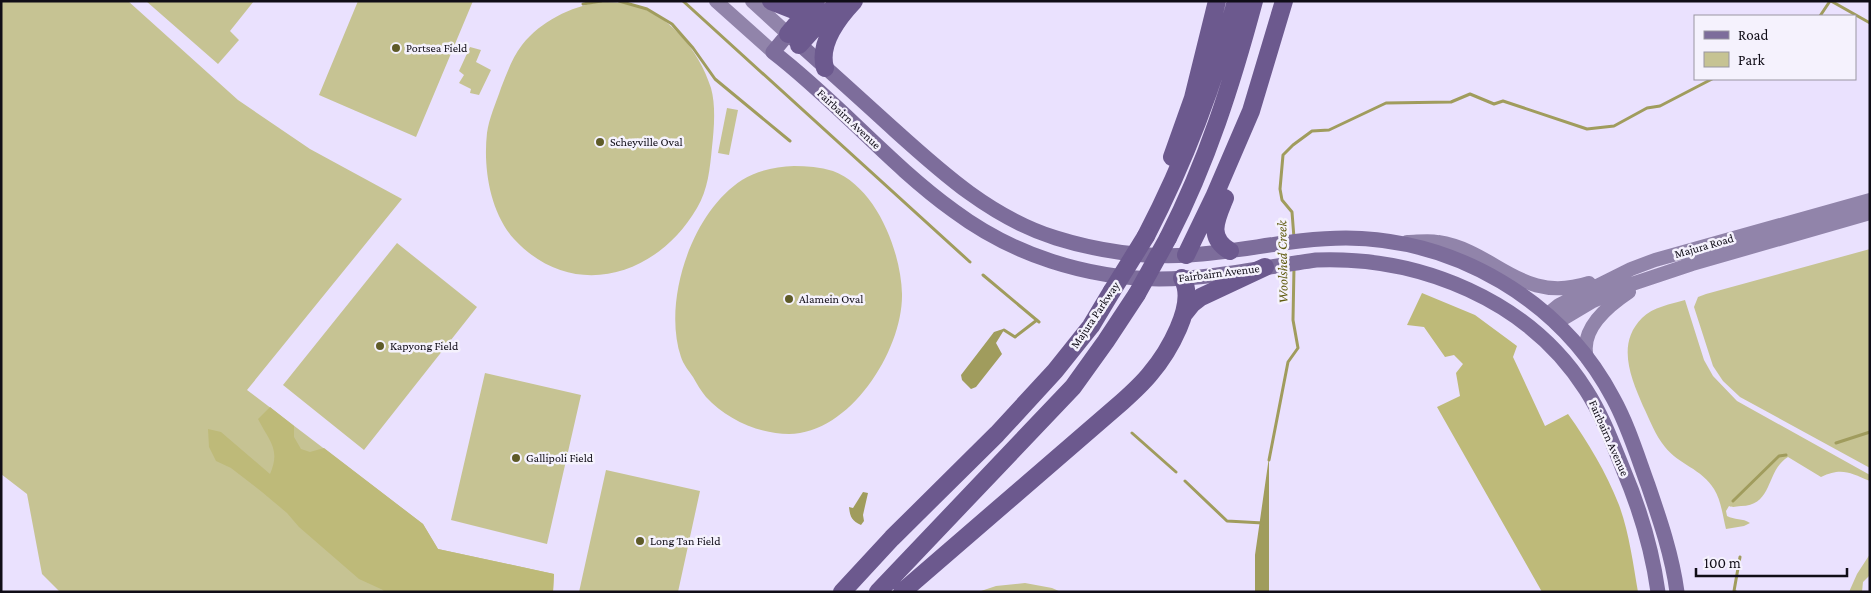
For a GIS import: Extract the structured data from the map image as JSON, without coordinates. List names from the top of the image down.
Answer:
{
  "streets": {
    "highway": ["Majura Parkway"],
    "main road": ["Fairbairn Avenue", "Majura Road"]
  },
  "crossings": [
    ["Fairbairn Avenue", "Majura Road"]
  ],
  "water": ["Woolshed Creek"],
  "places": [
    "Portsea Field",
    "Scheyville Oval",
    "Alamein Oval",
    "Kapyong Field",
    "Gallipoli Field",
    "Long Tan Field"
  ],
  "legend": ["Road", "Park"],
  "scale_bar": "100 m"
}
